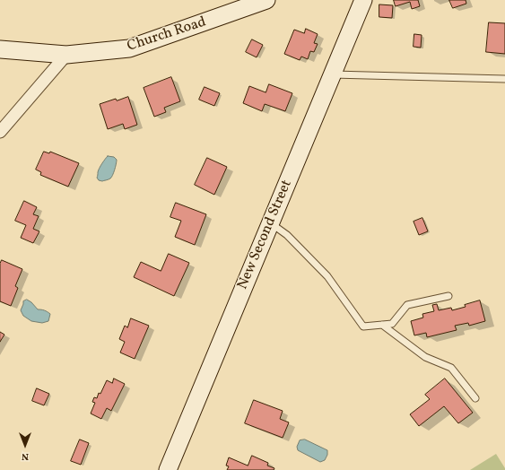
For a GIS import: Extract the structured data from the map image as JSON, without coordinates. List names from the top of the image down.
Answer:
{
  "streets": {
    "street": ["Church Road", "New Second Street"]
  },
  "north": "bottom"
}
